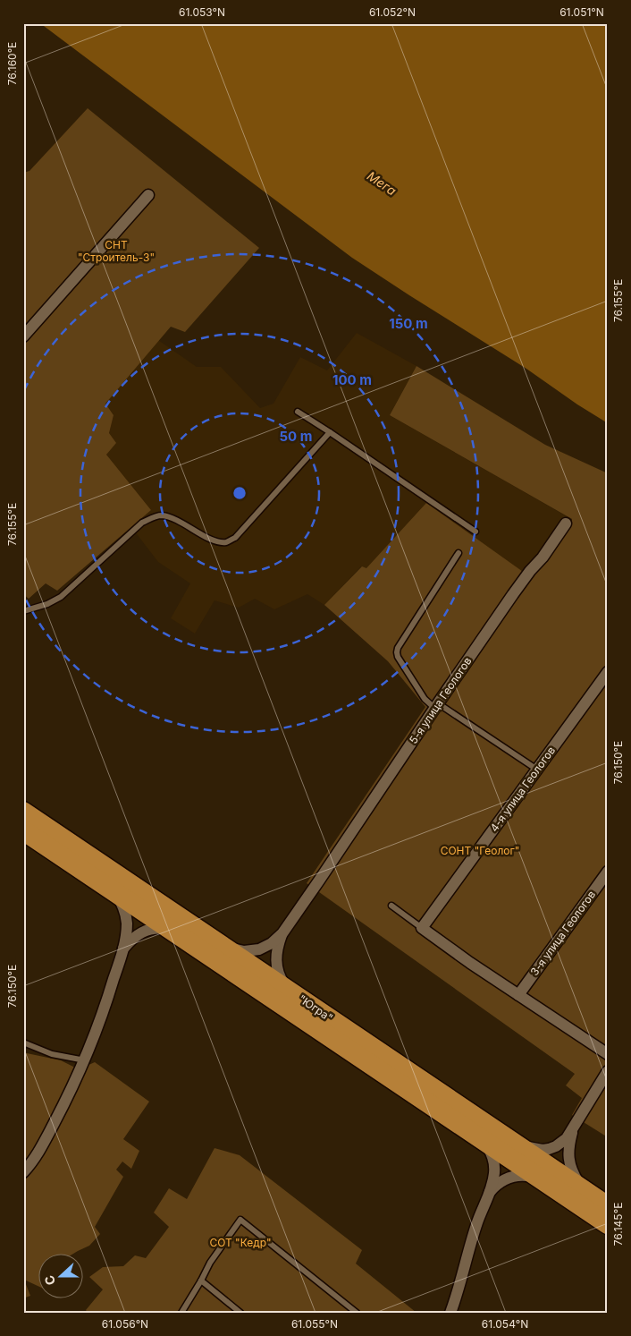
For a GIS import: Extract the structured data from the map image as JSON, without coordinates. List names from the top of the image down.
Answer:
{
  "streets": {
    "highway": ["\"Югра\""],
    "street": ["5-я улица Геологов", "4-я улица Геологов", "3-я улица Геологов"]
  },
  "water": ["Мега"],
  "parks": ["СНТ \"Строитель-3\"", "СОНТ \"Геолог\"", "СОТ \"Кедр\""],
  "north": "left",
  "coordinates": [
    "61.053°N",
    "61.052°N",
    "61.051°N",
    "76.160°E",
    "76.155°E",
    "76.150°E",
    "76.145°E",
    "61.056°N",
    "61.055°N",
    "61.054°N"
  ],
  "rings": ["150 m", "100 m", "50 m"]
}
